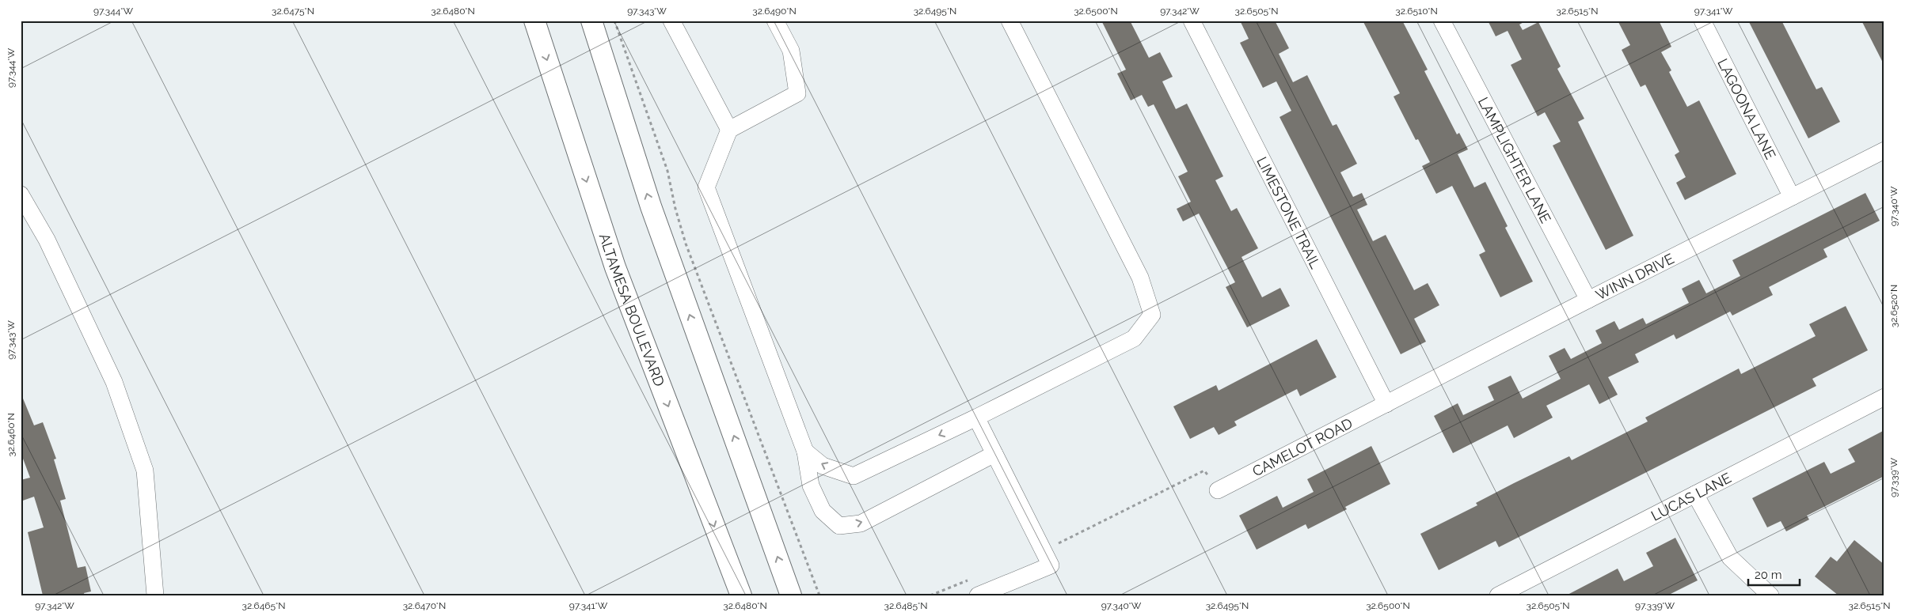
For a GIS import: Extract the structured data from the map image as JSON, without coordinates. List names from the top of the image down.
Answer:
{
  "streets": {
    "main road": ["ALTAMESA BOULEVARD"],
    "street": [
      "LAGOONA LANE",
      "LAMPLIGHTER LANE",
      "LIMESTONE TRAIL",
      "WINN DRIVE",
      "CAMELOT ROAD",
      "LUCAS LANE"
    ]
  },
  "crossings": [
    ["LAGOONA LANE", "WINN DRIVE"],
    ["LAMPLIGHTER LANE", "WINN DRIVE"],
    ["LIMESTONE TRAIL", "WINN DRIVE"],
    ["LIMESTONE TRAIL", "CAMELOT ROAD"],
    ["WINN DRIVE", "CAMELOT ROAD"]
  ],
  "scale_bar": "20 m",
  "coordinates": [
    "97.344°W",
    "32.6475°N",
    "32.6480°N",
    "97.343°W",
    "32.6490°N",
    "32.6495°N",
    "32.6500°N",
    "97.342°W",
    "32.6505°N",
    "32.6510°N",
    "32.6515°N",
    "97.341°W",
    "97.340°W",
    "32.6520°N",
    "32.6460°N",
    "97.339°W",
    "32.6465°N",
    "32.6470°N",
    "32.6485°N"
  ]
}
